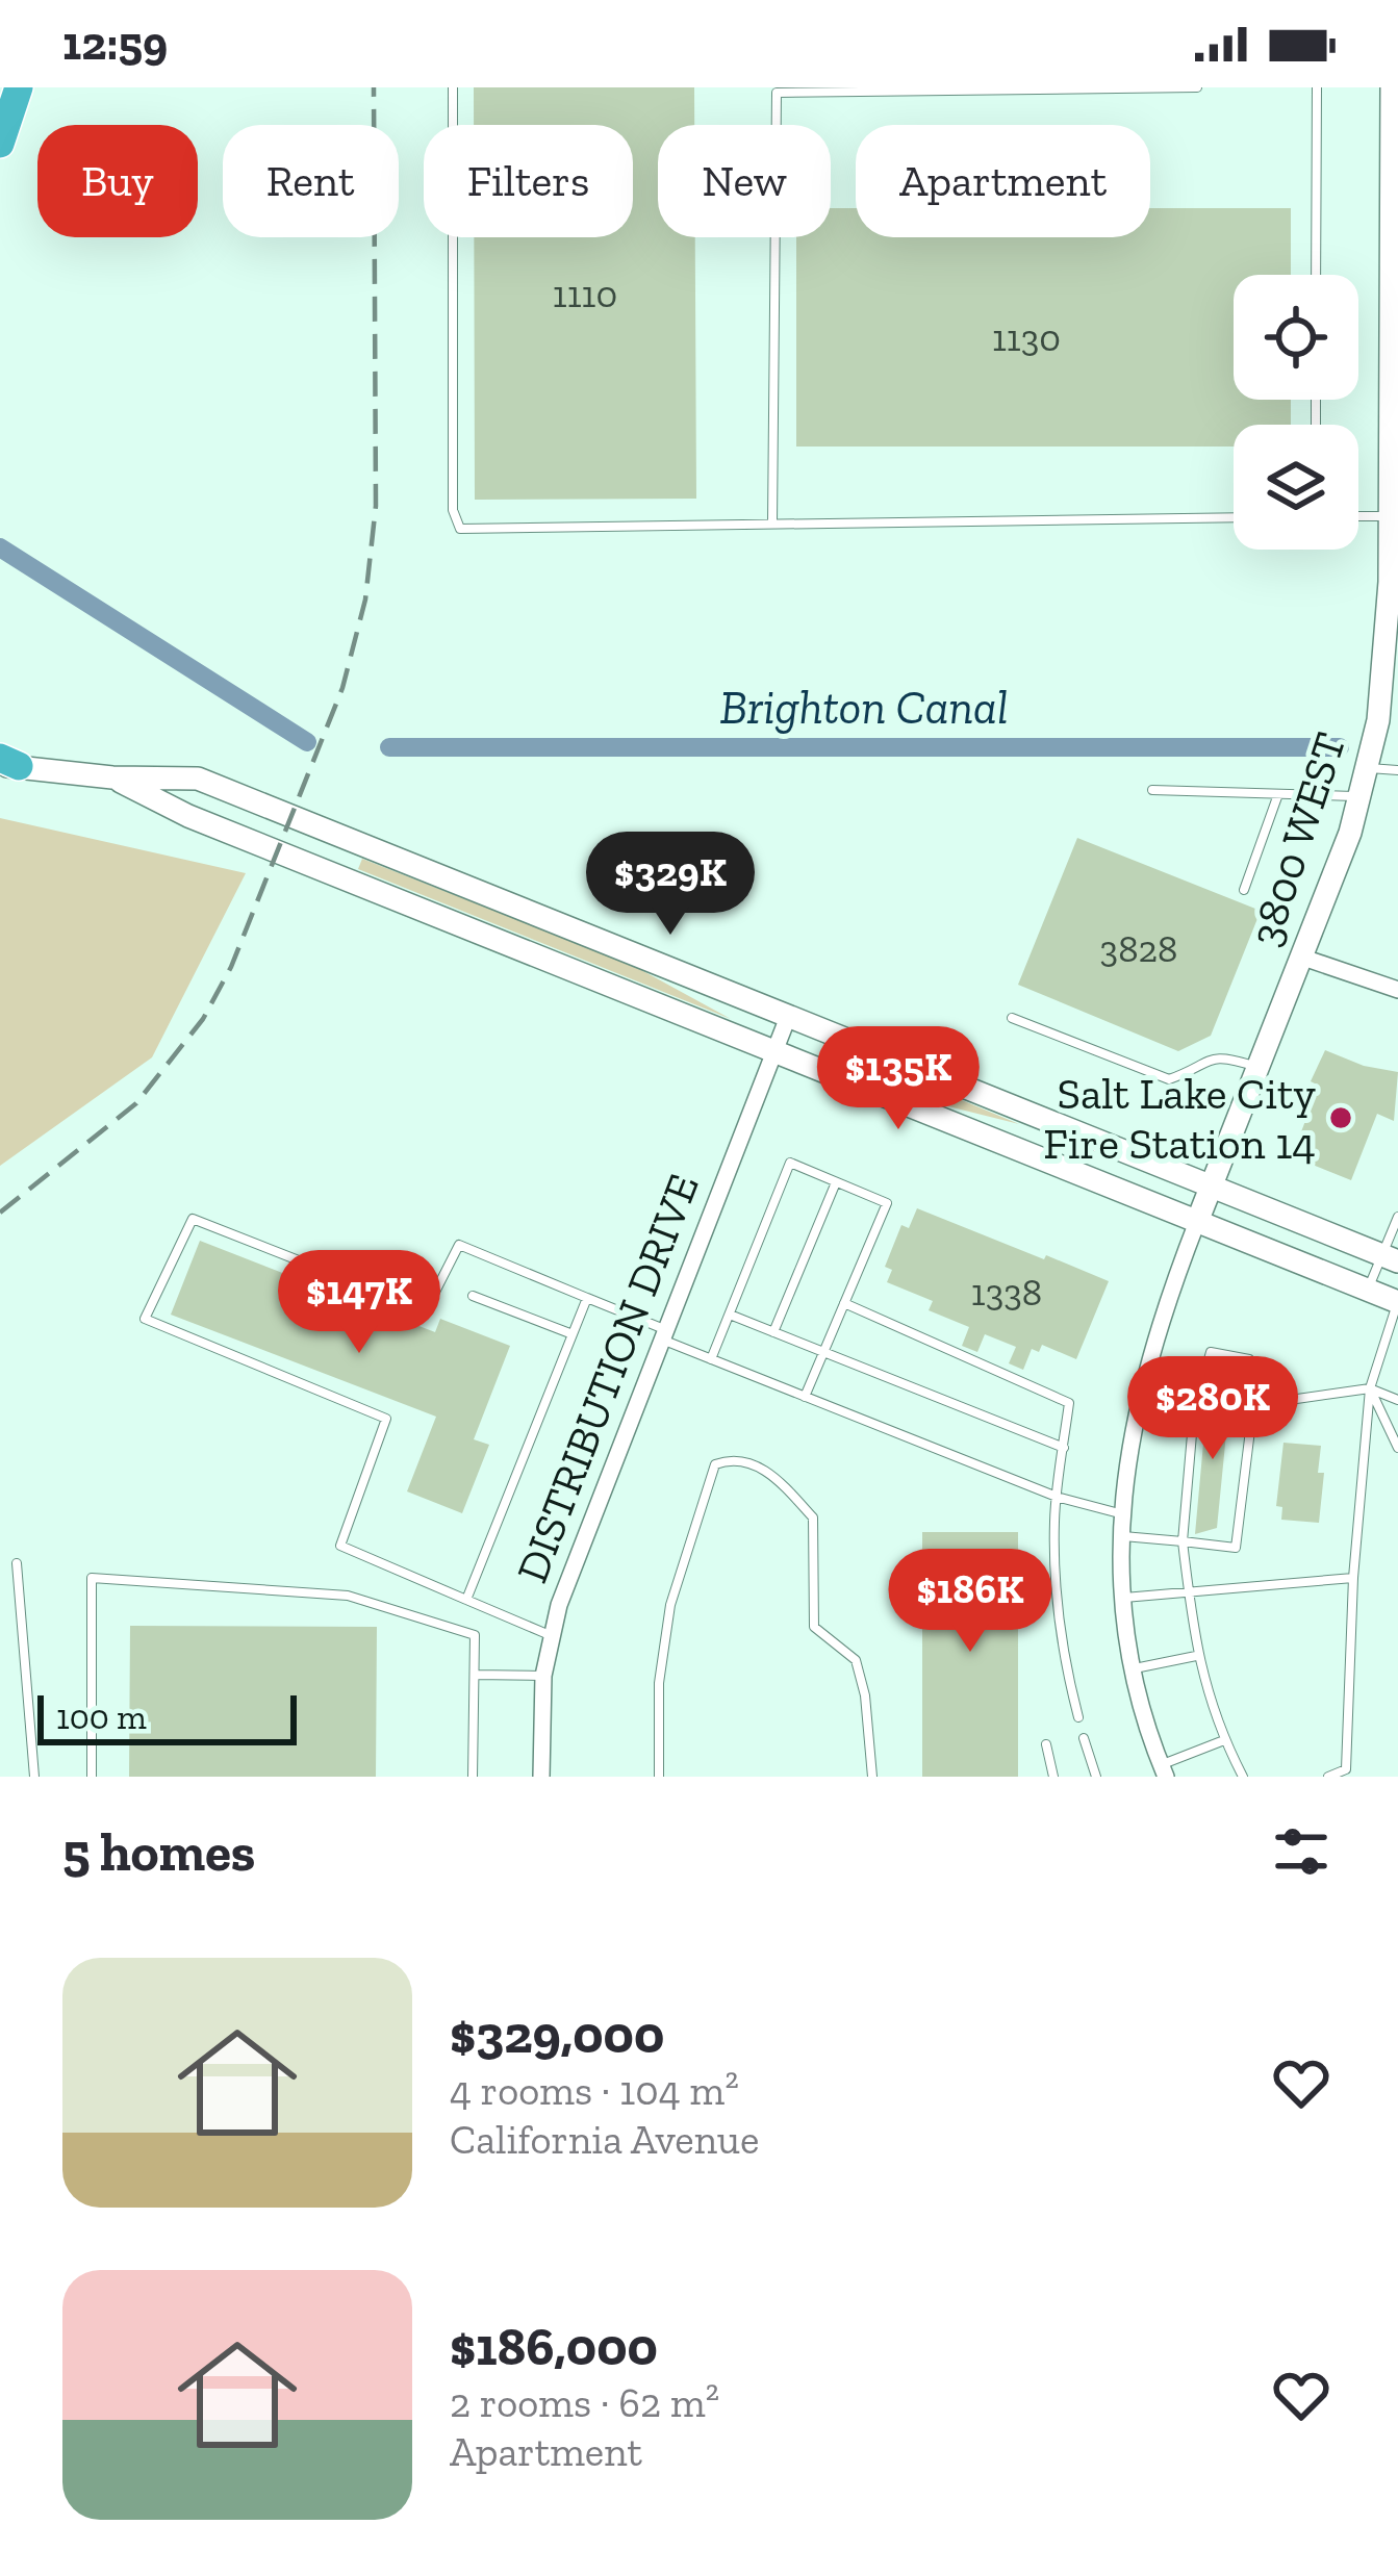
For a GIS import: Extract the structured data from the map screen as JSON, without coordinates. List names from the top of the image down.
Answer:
{
  "streets": {
    "main road": ["3800 WEST"],
    "street": ["DISTRIBUTION DRIVE"]
  },
  "water": ["Brighton Canal"],
  "places": ["Salt Lake City Fire Station 14"],
  "house_numbers": [
    "1110",
    "1130",
    "3828",
    "1338"
  ],
  "scale_bar": "100 m",
  "page": {
    "status": "12:59",
    "chip": [
      "Buy",
      "Rent",
      "Filters",
      "New",
      "Apartment"
    ],
    "price": [
      "$329K",
      "$135K",
      "$147K",
      "$280K",
      "$186K"
    ],
    "scale": "100 m",
    "heading": "5 homes",
    "list": [
      {
        "name": "$329,000",
        "note": "4 rooms · 104 m² · California Avenue"
      },
      {
        "name": "$186,000",
        "note": "2 rooms · 62 m² · Apartment"
      }
    ]
  }
}
